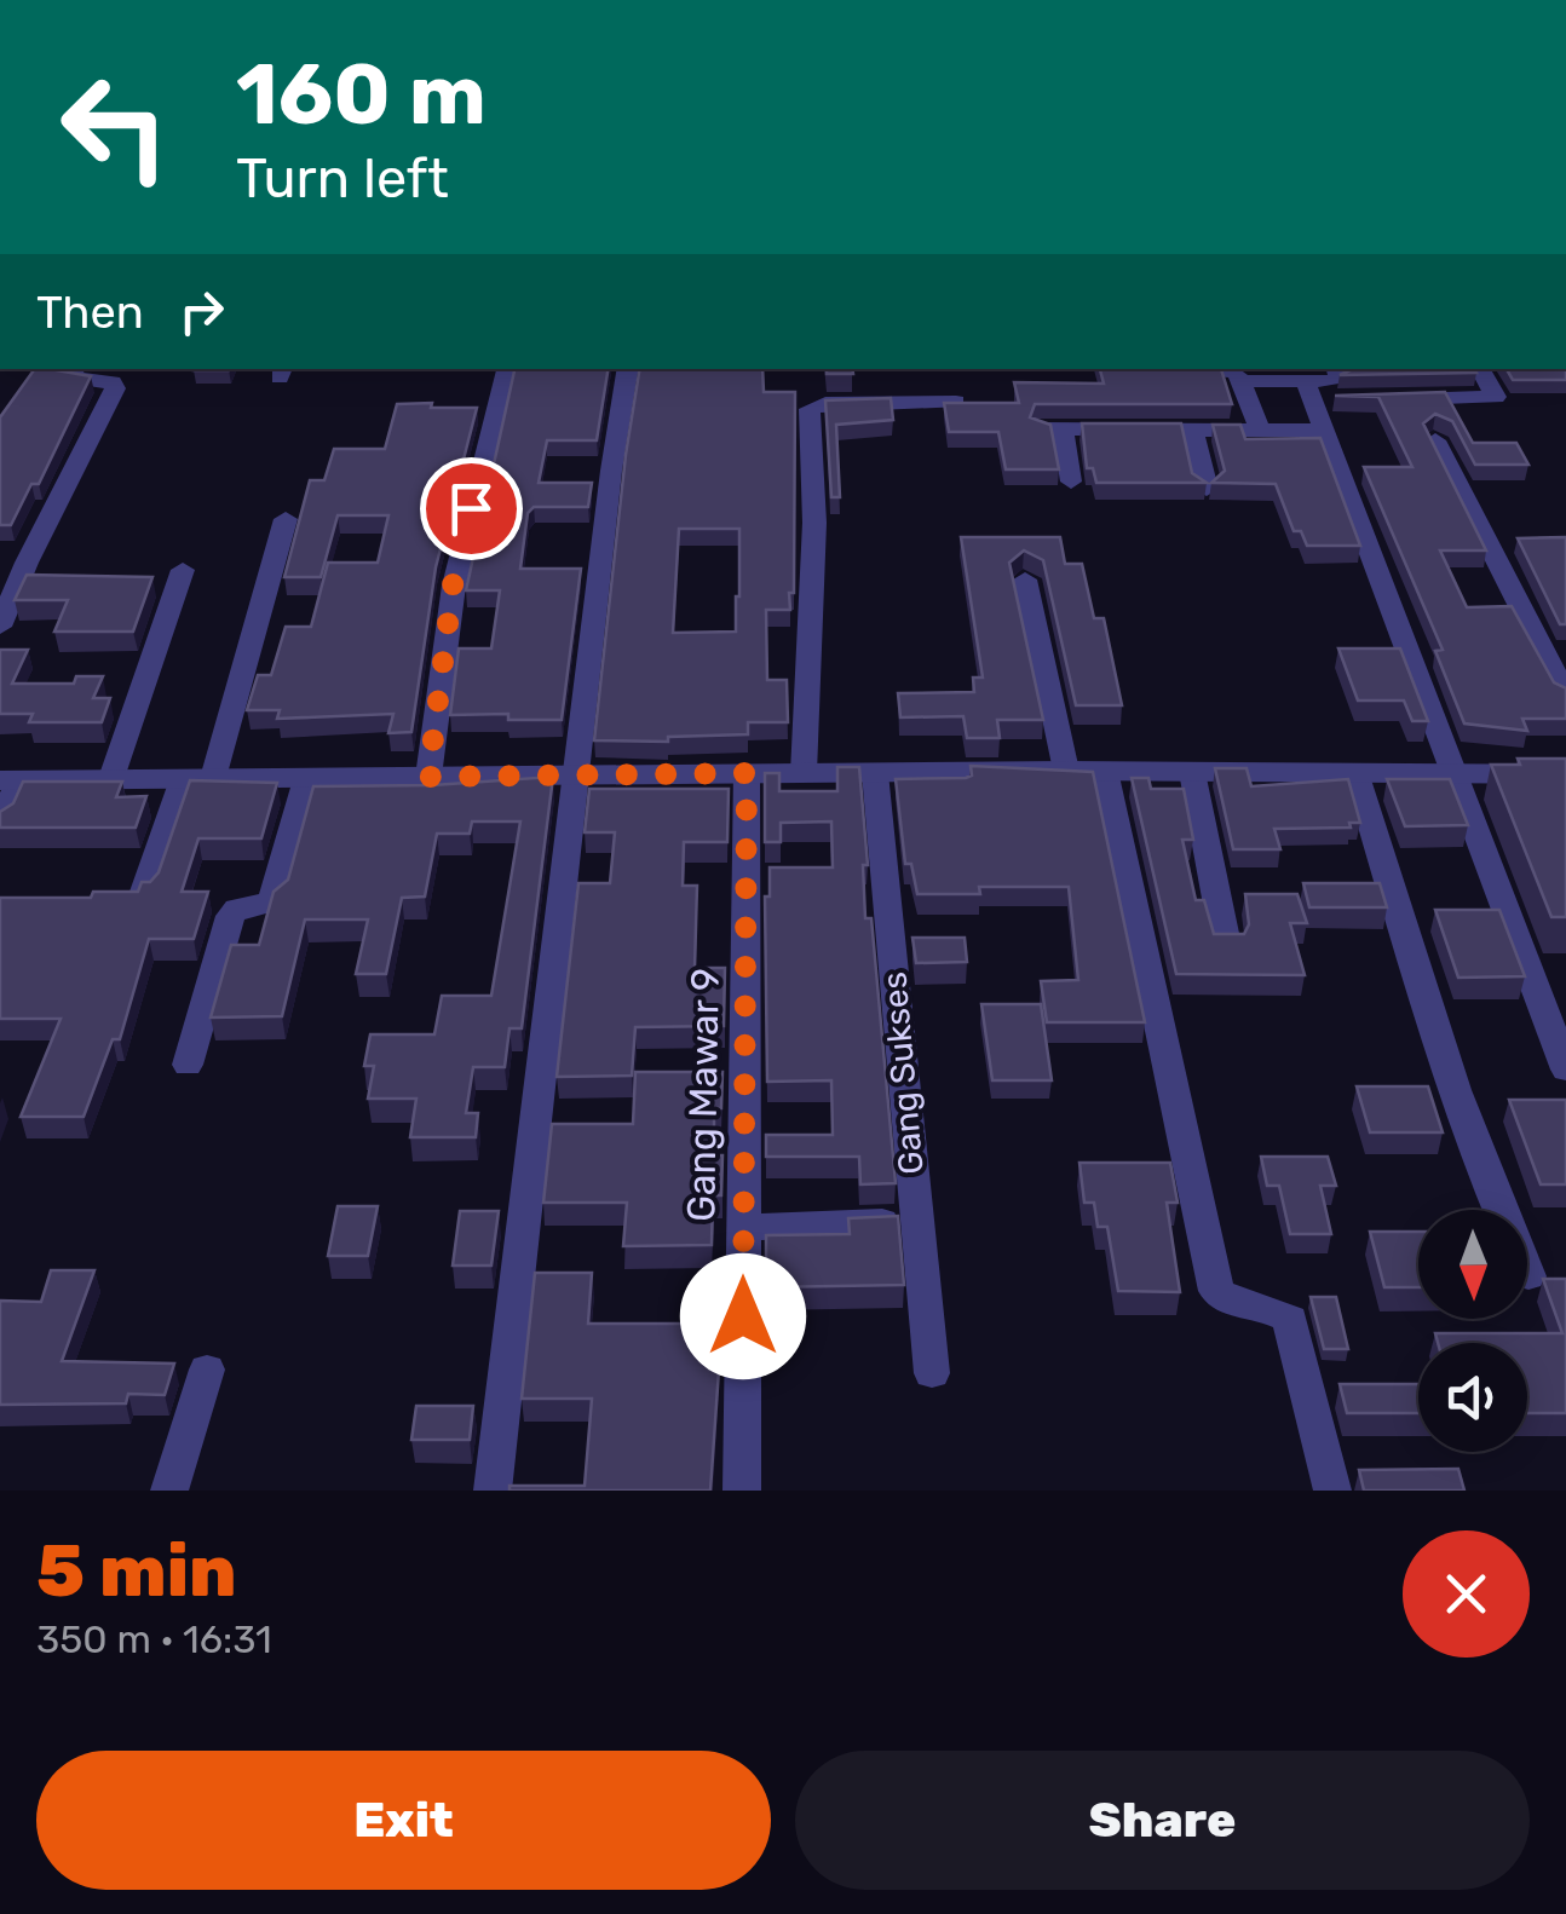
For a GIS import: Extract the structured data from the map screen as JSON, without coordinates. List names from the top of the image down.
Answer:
{
  "streets": {
    "street": ["Gang Sukses", "Gang Mawar 9"]
  },
  "north": "bottom",
  "page": {
    "turn": ["160 m", "Turn left"],
    "then": "Then",
    "heading": ["5 min", "350 m · 16:31"],
    "buttons": ["Exit", "Share"]
  }
}
